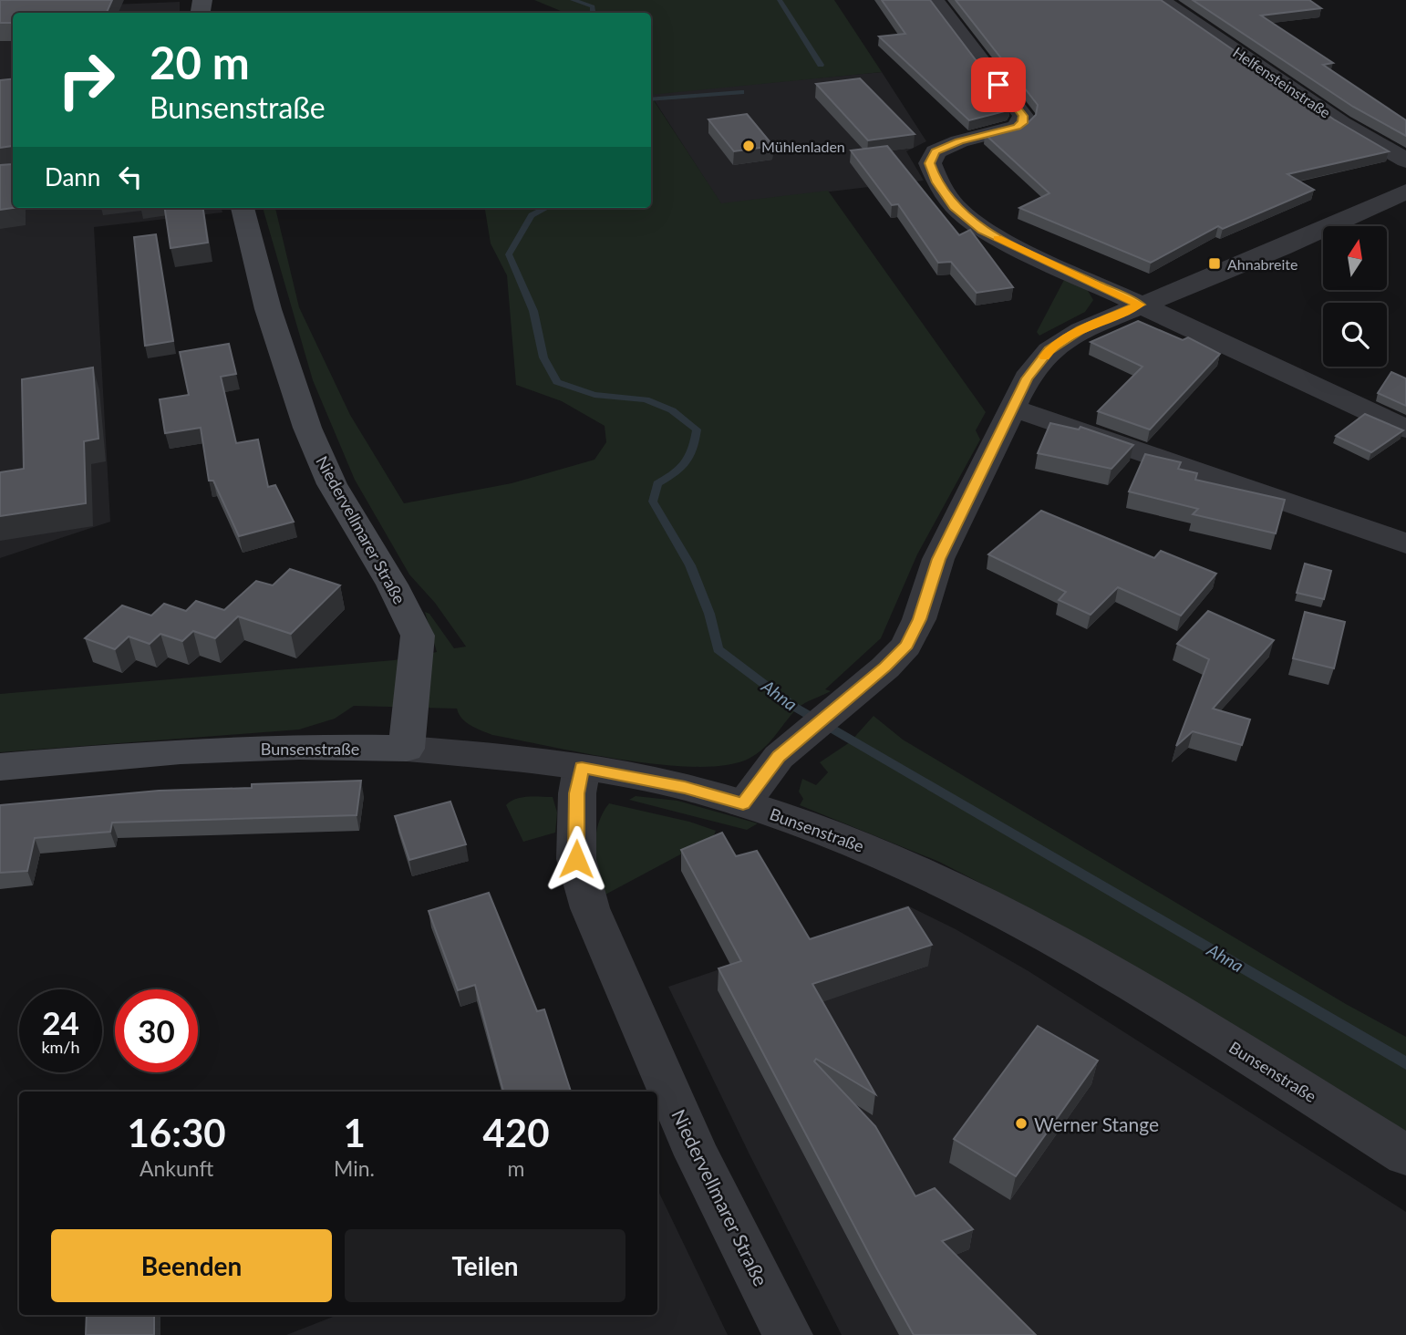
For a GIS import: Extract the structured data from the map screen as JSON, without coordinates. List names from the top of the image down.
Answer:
{
  "streets": {
    "main road": ["Niedervellmarer Straße", "Bunsenstraße"],
    "street": ["Helfensteinstraße"]
  },
  "crossings": [
    ["Niedervellmarer Straße", "Bunsenstraße"]
  ],
  "water": ["Ahna"],
  "places": {
    "other": ["Mühlenladen", "Werner Stange"],
    "transit": ["Ahnabreite"]
  },
  "north": "top",
  "page": {
    "turn": ["20 m", "Bunsenstraße"],
    "then": "Dann",
    "speed": "24 km/h",
    "limit": "30",
    "eta": [
      "16:30",
      "Ankunft",
      "1",
      "Min.",
      "420",
      "m"
    ],
    "buttons": ["Beenden", "Teilen"]
  }
}
